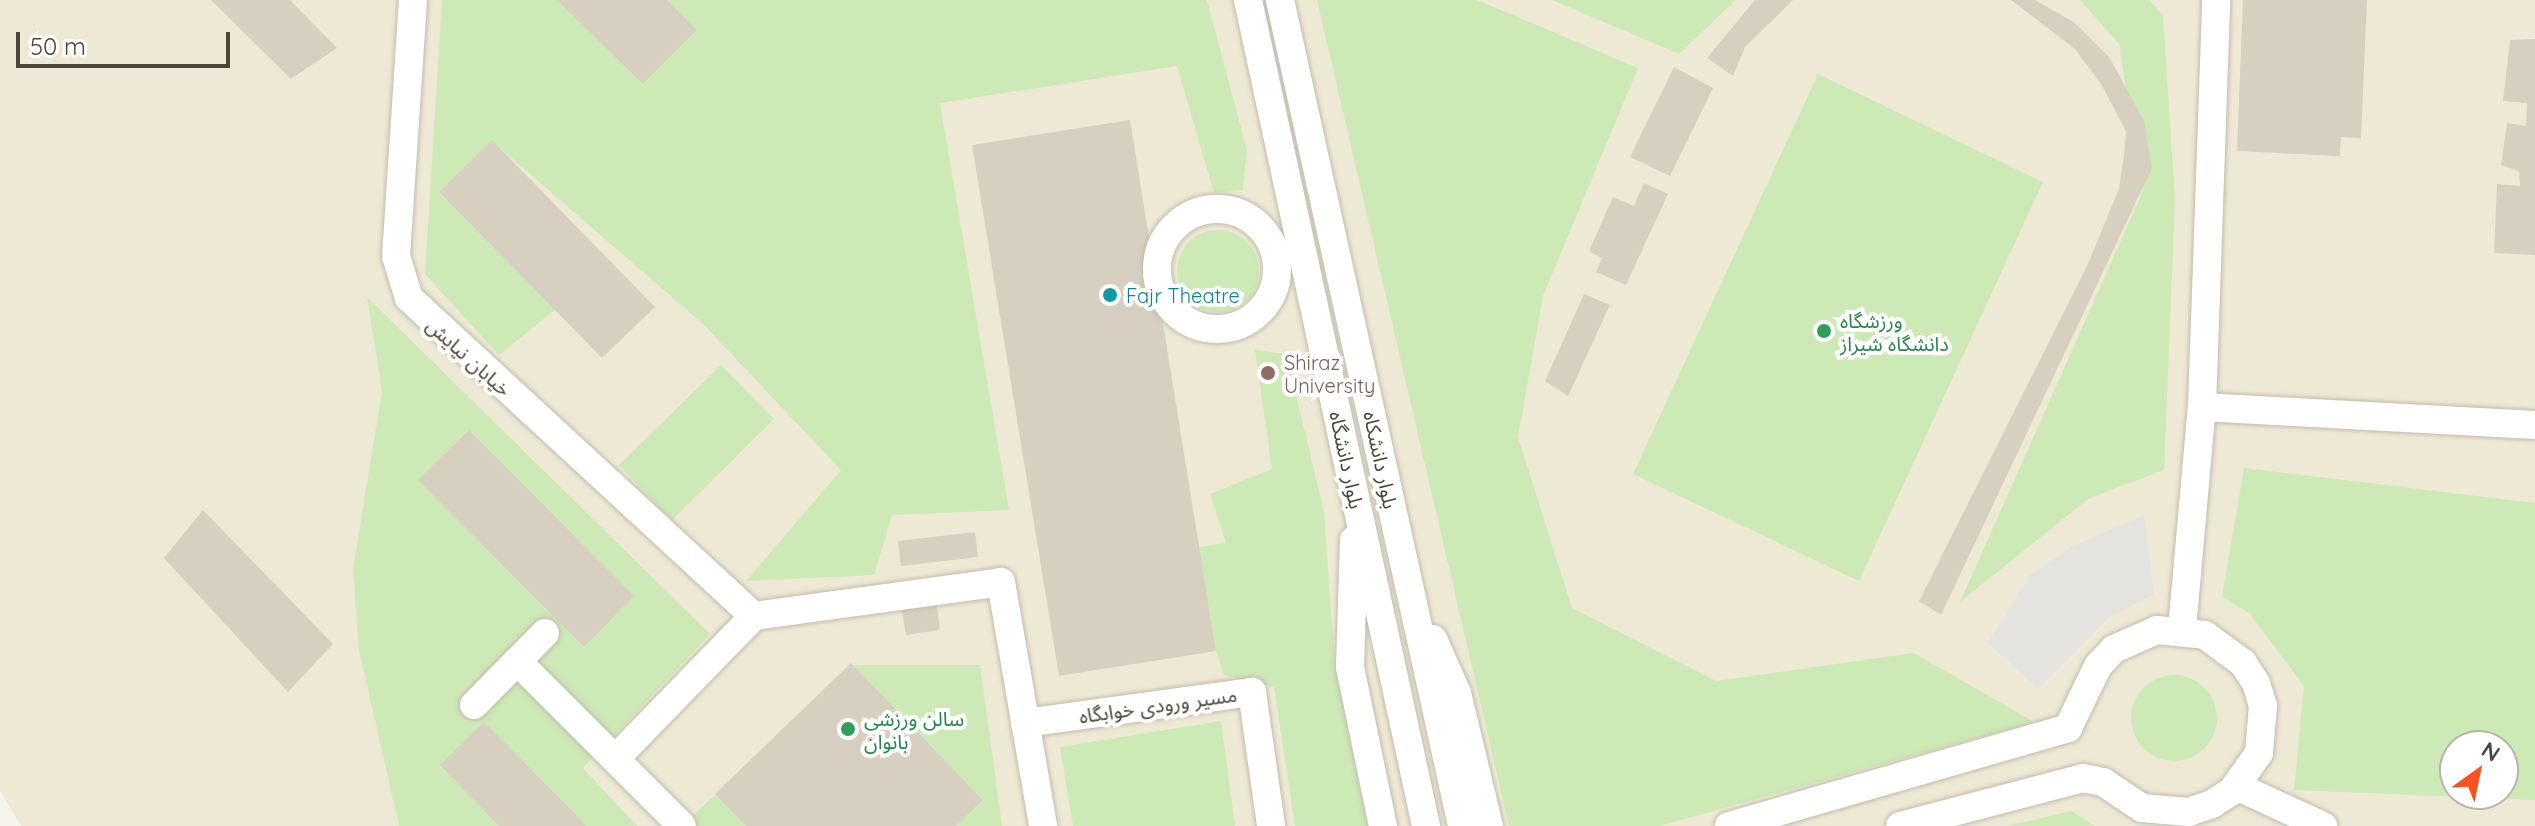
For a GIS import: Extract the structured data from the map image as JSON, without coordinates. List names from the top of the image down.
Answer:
{
  "streets": {
    "street": [
      "خیابان نیایش",
      "بلوار دانشگاه",
      "بلوار دانشکاه",
      "مسیر ورودی خوابگاه"
    ]
  },
  "places": [
    "Fajr Theatre",
    "ورزشگاه دانشگاه شیراز",
    "Shiraz University",
    "سالن ورزشی بانوان"
  ],
  "scale_bar": "50 m",
  "north": "top right"
}
